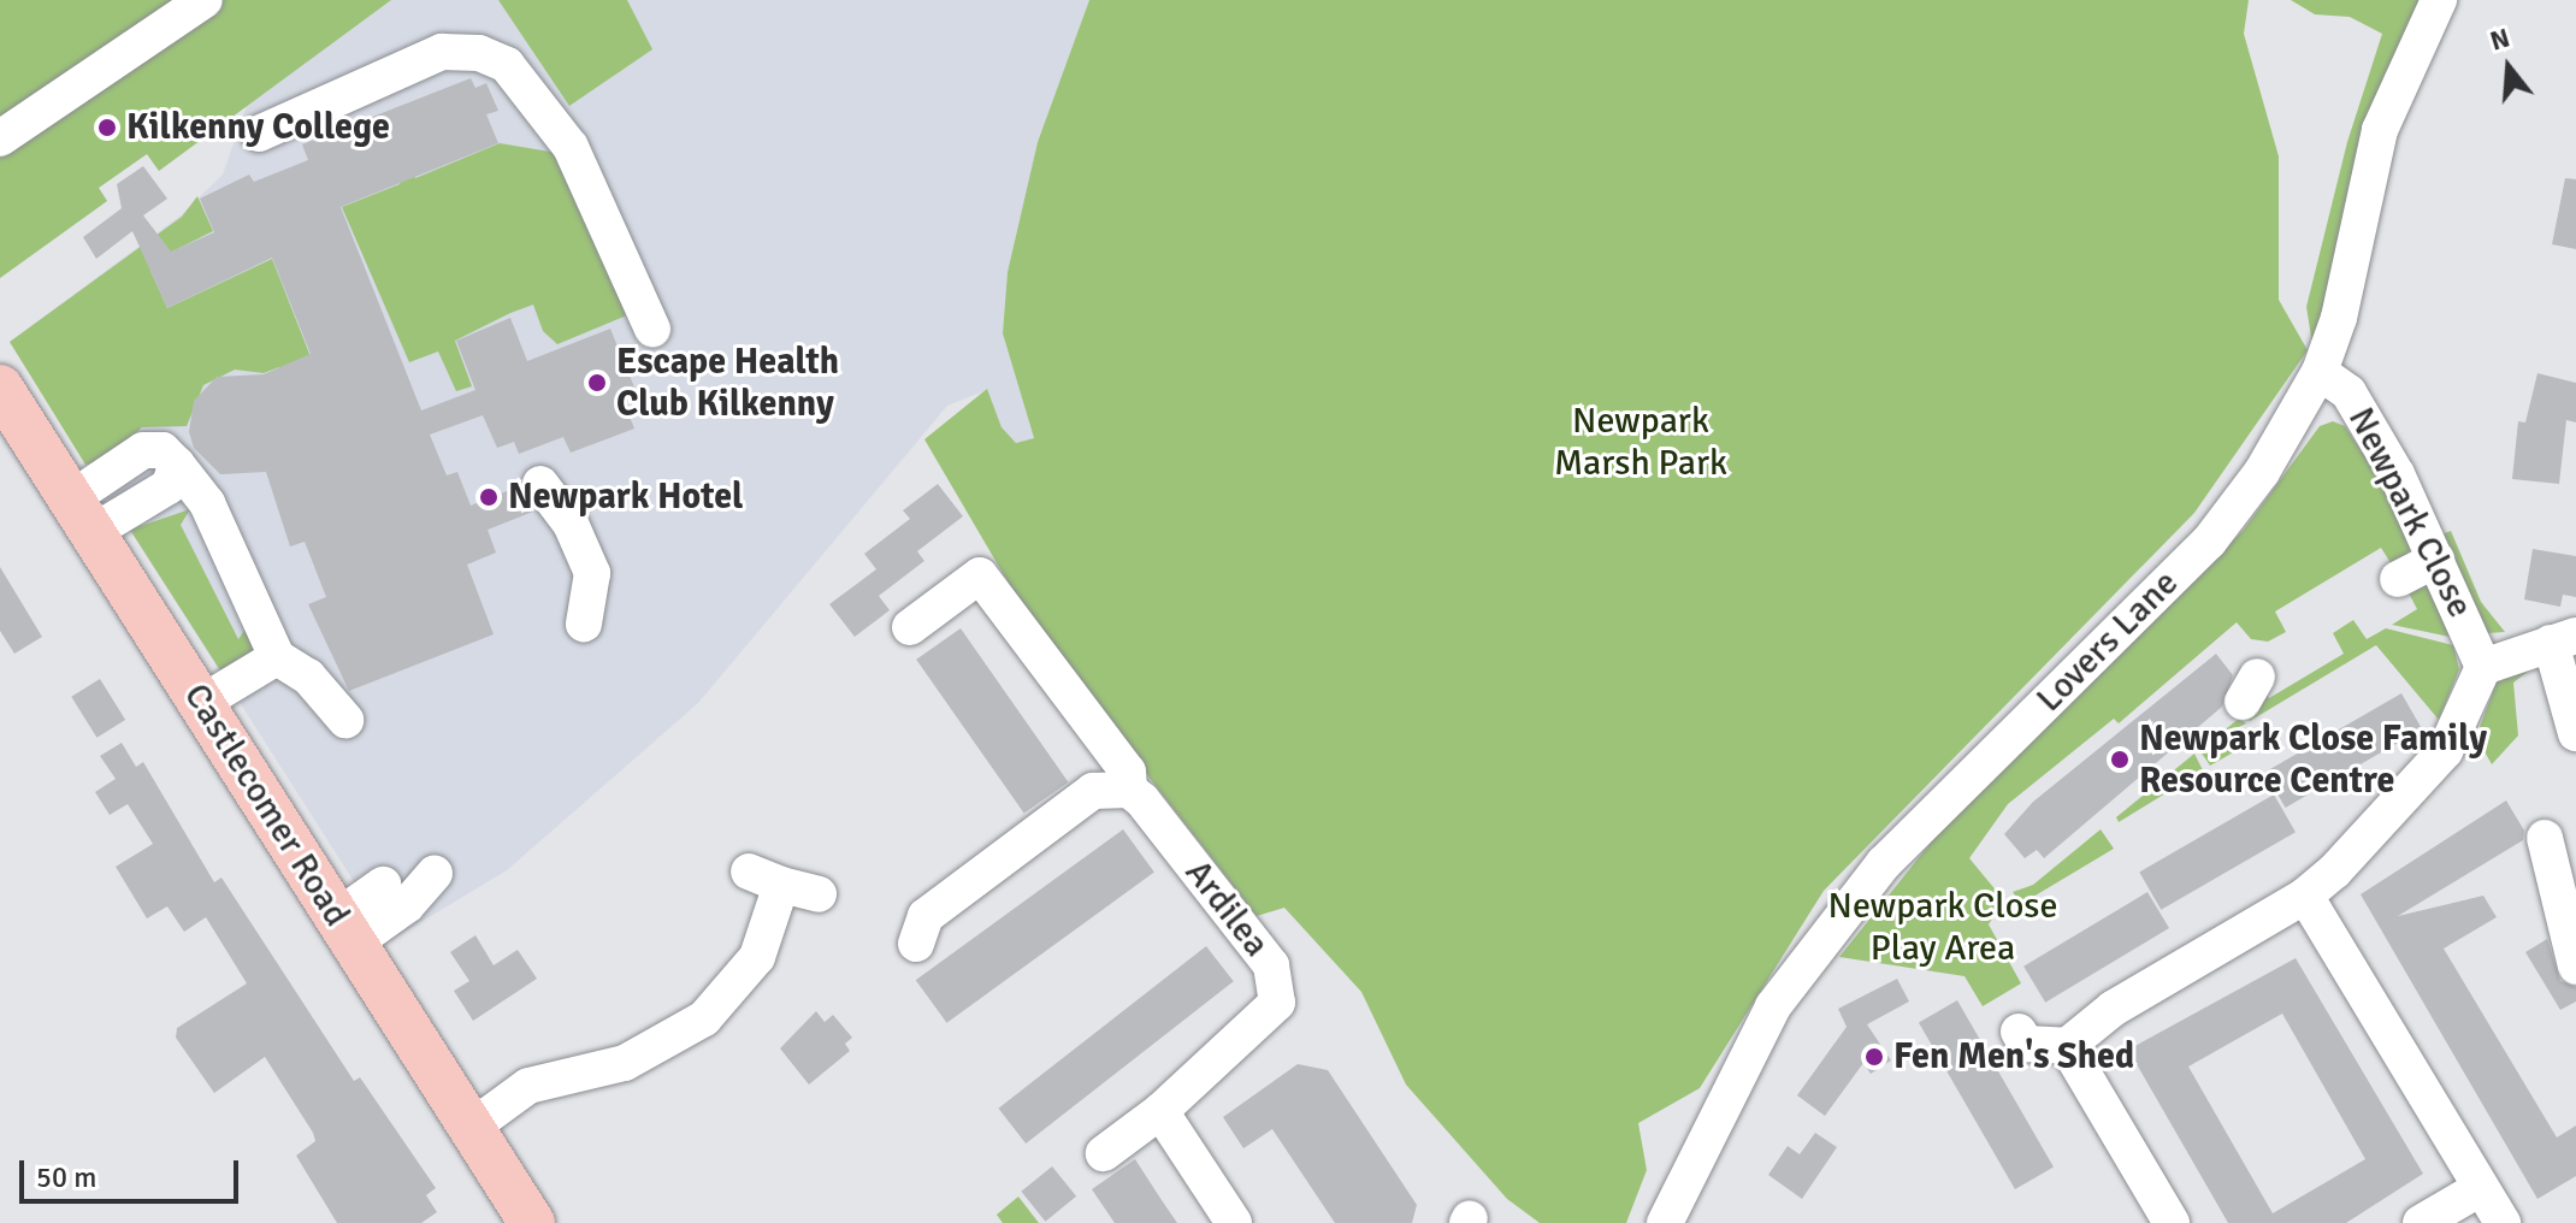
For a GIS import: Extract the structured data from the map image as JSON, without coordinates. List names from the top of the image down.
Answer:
{
  "streets": {
    "main road": ["Castlecomer Road"],
    "street": ["Newpark Close", "Lovers Lane", "Ardilea"]
  },
  "crossings": [
    ["Newpark Close", "Lovers Lane"]
  ],
  "parks": ["Newpark Marsh Park", "Newpark Close Play Area"],
  "places": [
    "Kilkenny College",
    "Escape Health Club Kilkenny",
    "Newpark Hotel",
    "Newpark Close Family Resource Centre",
    "Fen Men's Shed"
  ],
  "scale_bar": "50 m",
  "north": "top"
}
